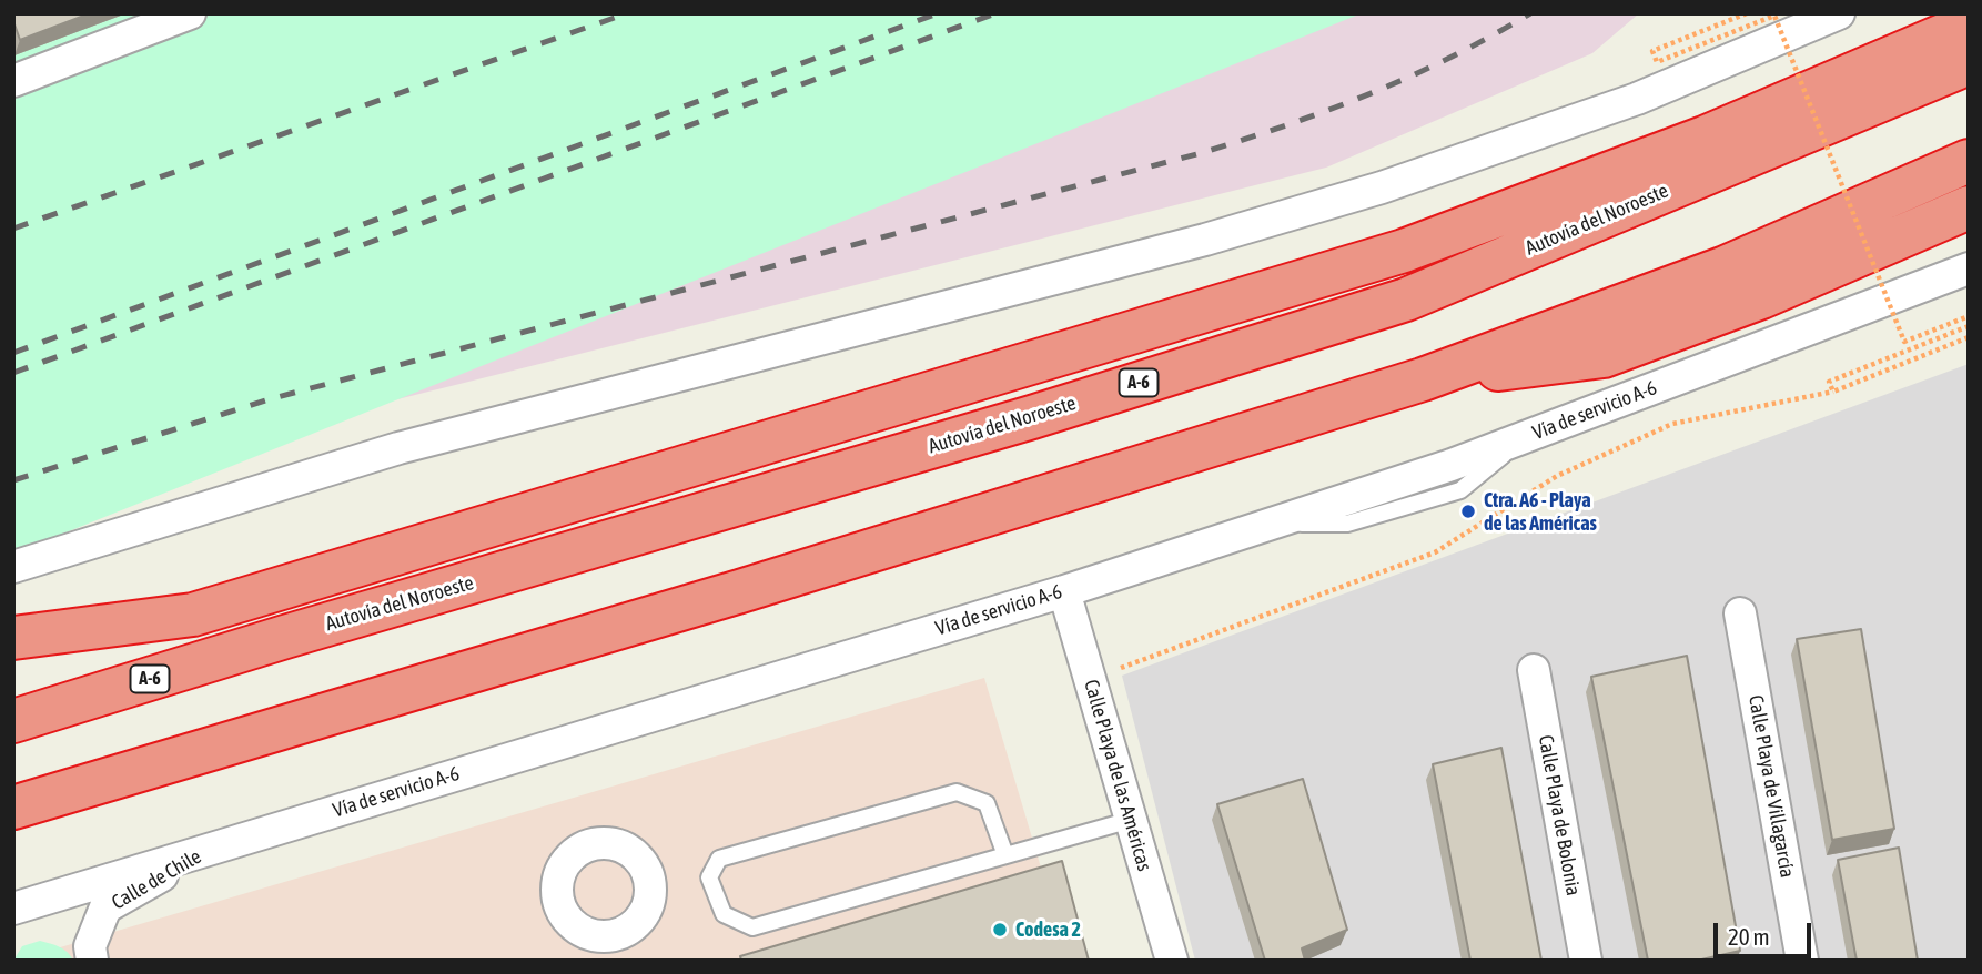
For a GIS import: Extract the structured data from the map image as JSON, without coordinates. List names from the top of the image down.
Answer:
{
  "streets": {
    "highway": ["Autovía del Noroeste", "A-6"],
    "street": [
      "Vía de servicio A-6",
      "Calle Playa de las Américas",
      "Calle Playa de Villagarcía",
      "Calle Playa de Bolonia",
      "Calle de Chile"
    ]
  },
  "crossings": [
    ["Vía de servicio A-6", "Calle Playa de las Américas"],
    ["Vía de servicio A-6", "Calle de Chile"]
  ],
  "places": ["Ctra. A6 - Playa de las Américas", "Codesa 2"],
  "scale_bar": "20 m"
}
